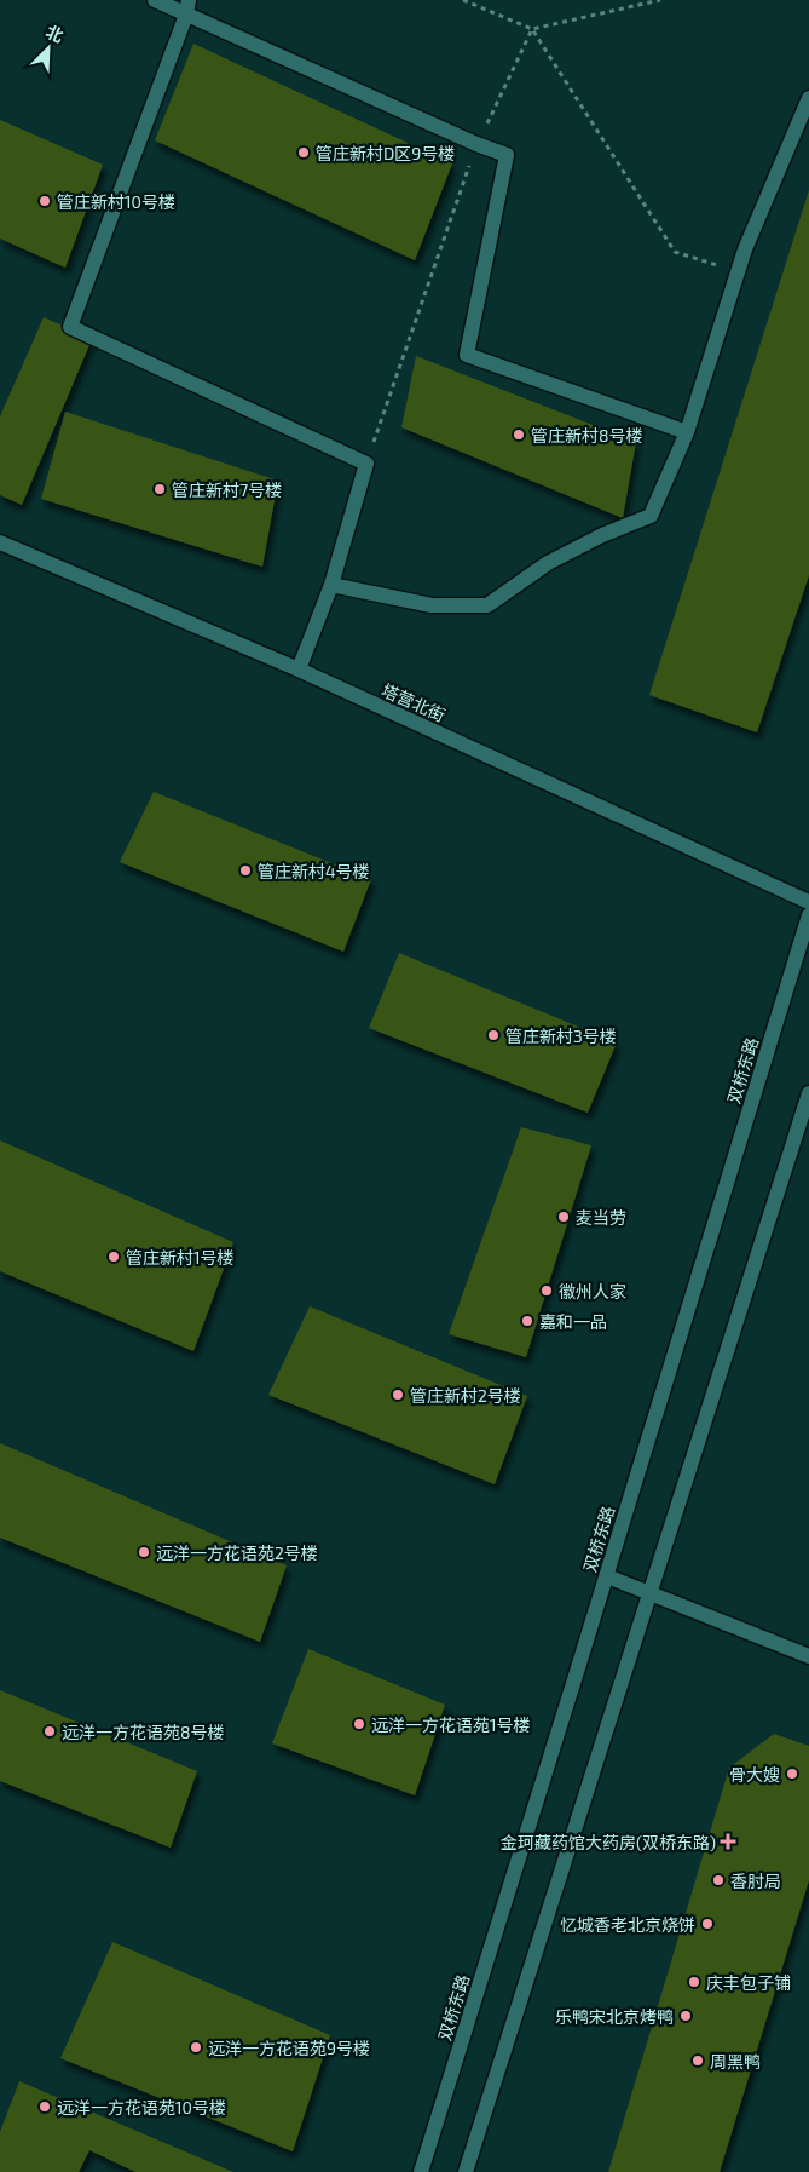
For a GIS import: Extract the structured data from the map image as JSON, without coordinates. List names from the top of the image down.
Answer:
{
  "streets": {
    "street": ["塔营北街", "双桥东路"]
  },
  "places": {
    "other": [
      "管庄新村D区9号楼",
      "管庄新村10号楼",
      "管庄新村8号楼",
      "管庄新村7号楼",
      "管庄新村4号楼",
      "管庄新村3号楼",
      "麦当劳",
      "管庄新村1号楼",
      "徽州人家",
      "嘉和一品",
      "管庄新村2号楼",
      "远洋一方花语苑2号楼",
      "远洋一方花语苑1号楼",
      "远洋一方花语苑8号楼",
      "骨大嫂",
      "香肘局",
      "忆城香老北京烧饼",
      "庆丰包子铺",
      "乐鸭宋北京烤鸭",
      "远洋一方花语苑9号楼",
      "周黑鸭",
      "远洋一方花语苑10号楼"
    ],
    "health": ["金珂藏药馆大药房(双桥东路)"]
  },
  "north": "top right"
}
